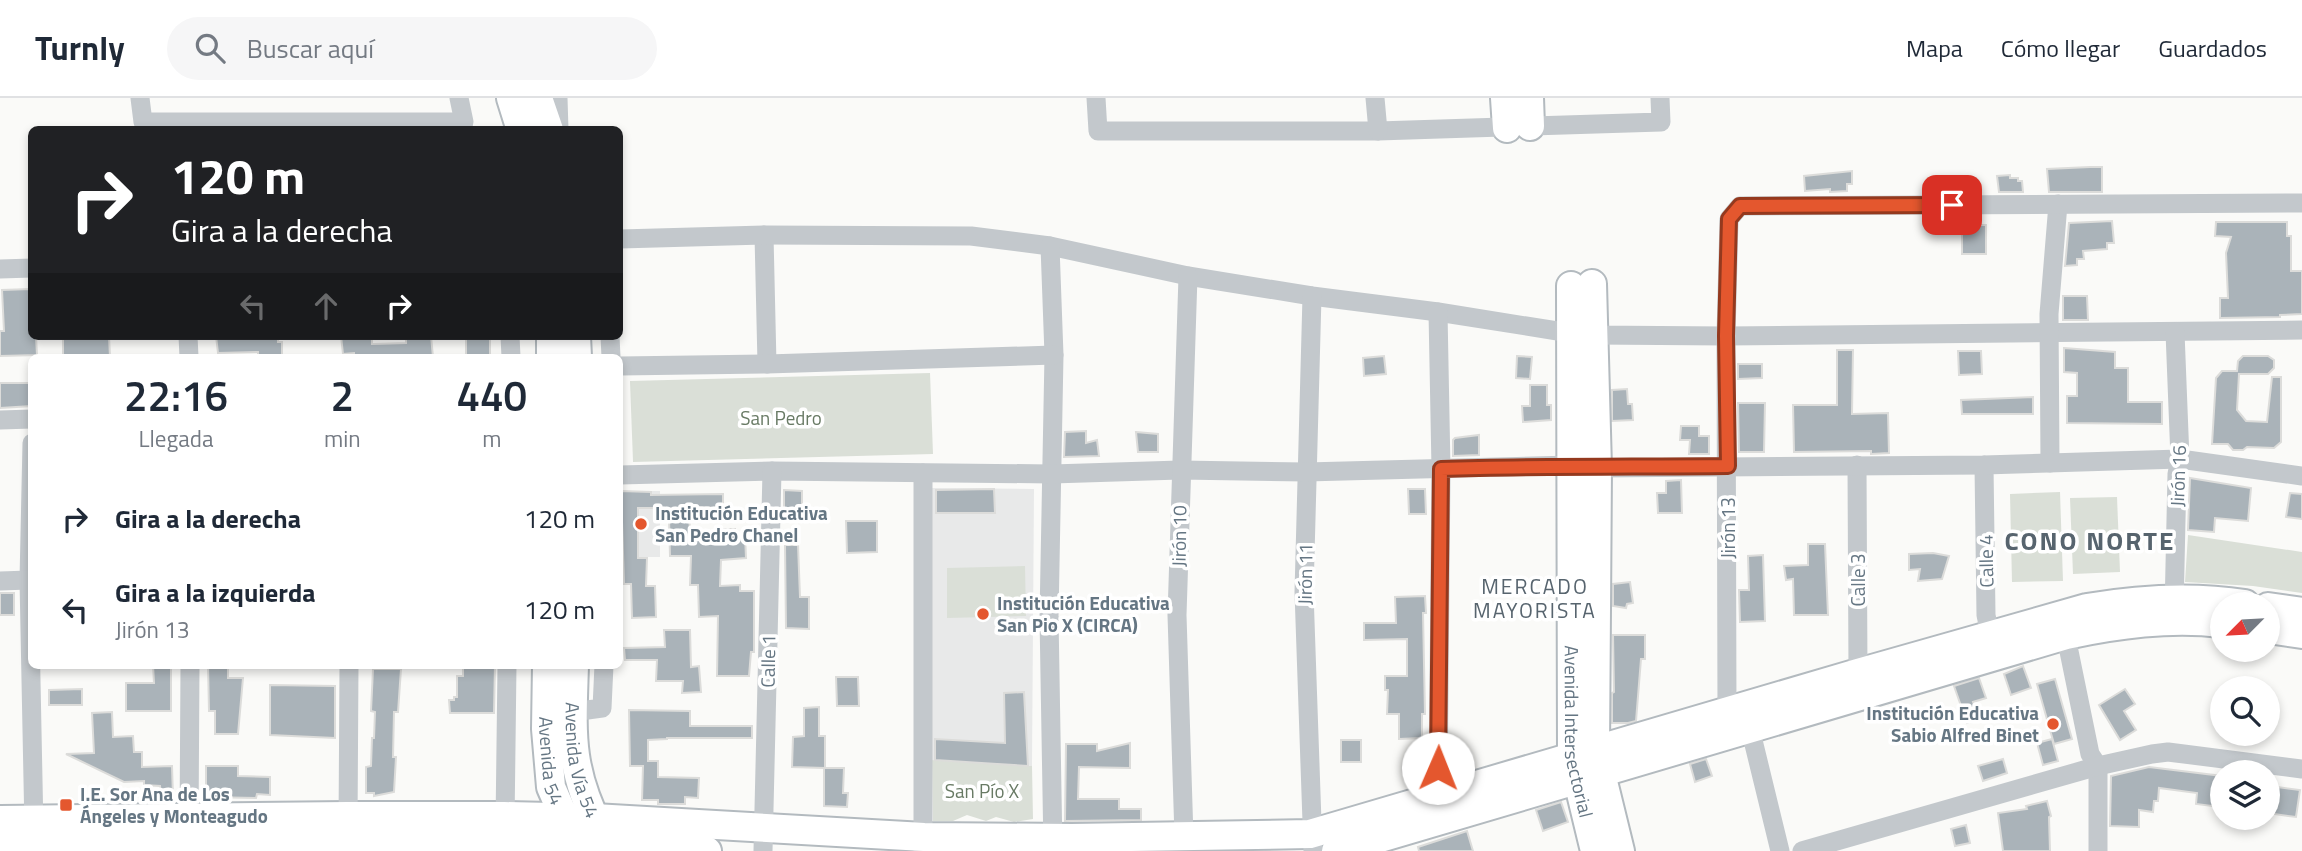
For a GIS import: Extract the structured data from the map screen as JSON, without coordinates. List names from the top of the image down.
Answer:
{
  "streets": {
    "street": [
      "Jirón 16",
      "Jirón 13",
      "Jirón 10",
      "Calle 4",
      "Jirón 11",
      "Calle 3",
      "Calle 1",
      "Avenida Intersectorial",
      "Avenida 54",
      "Avenida Vía 54"
    ]
  },
  "crossings": [
    ["Avenida 54", "Avenida Vía 54"]
  ],
  "districts": ["CONO NORTE", "MERCADO MAYORISTA"],
  "parks": ["San Pedro", "San Pío X"],
  "places": {
    "other": ["Institución Educativa San Pedro Chanel", "Institución Educativa San Pio X (CIRCA)", "Institución Educativa Sabio Alfred Binet"],
    "transit": ["I.E. Sor Ana de Los Ángeles y Monteagudo"]
  },
  "north": "bottom left",
  "page": {
    "header": "Turnly",
    "search": "Buscar aquí",
    "nav": ["Mapa", "Cómo llegar", "Guardados"],
    "turn": ["120 m", "Gira a la derecha"],
    "eta": [
      "22:16",
      "Llegada",
      "2",
      "min",
      "440",
      "m"
    ],
    "list": [
      {
        "name": "Gira a la derecha",
        "value": "120 m"
      },
      {
        "name": "Gira a la izquierda",
        "note": "Jirón 13",
        "value": "120 m"
      }
    ]
  }
}
